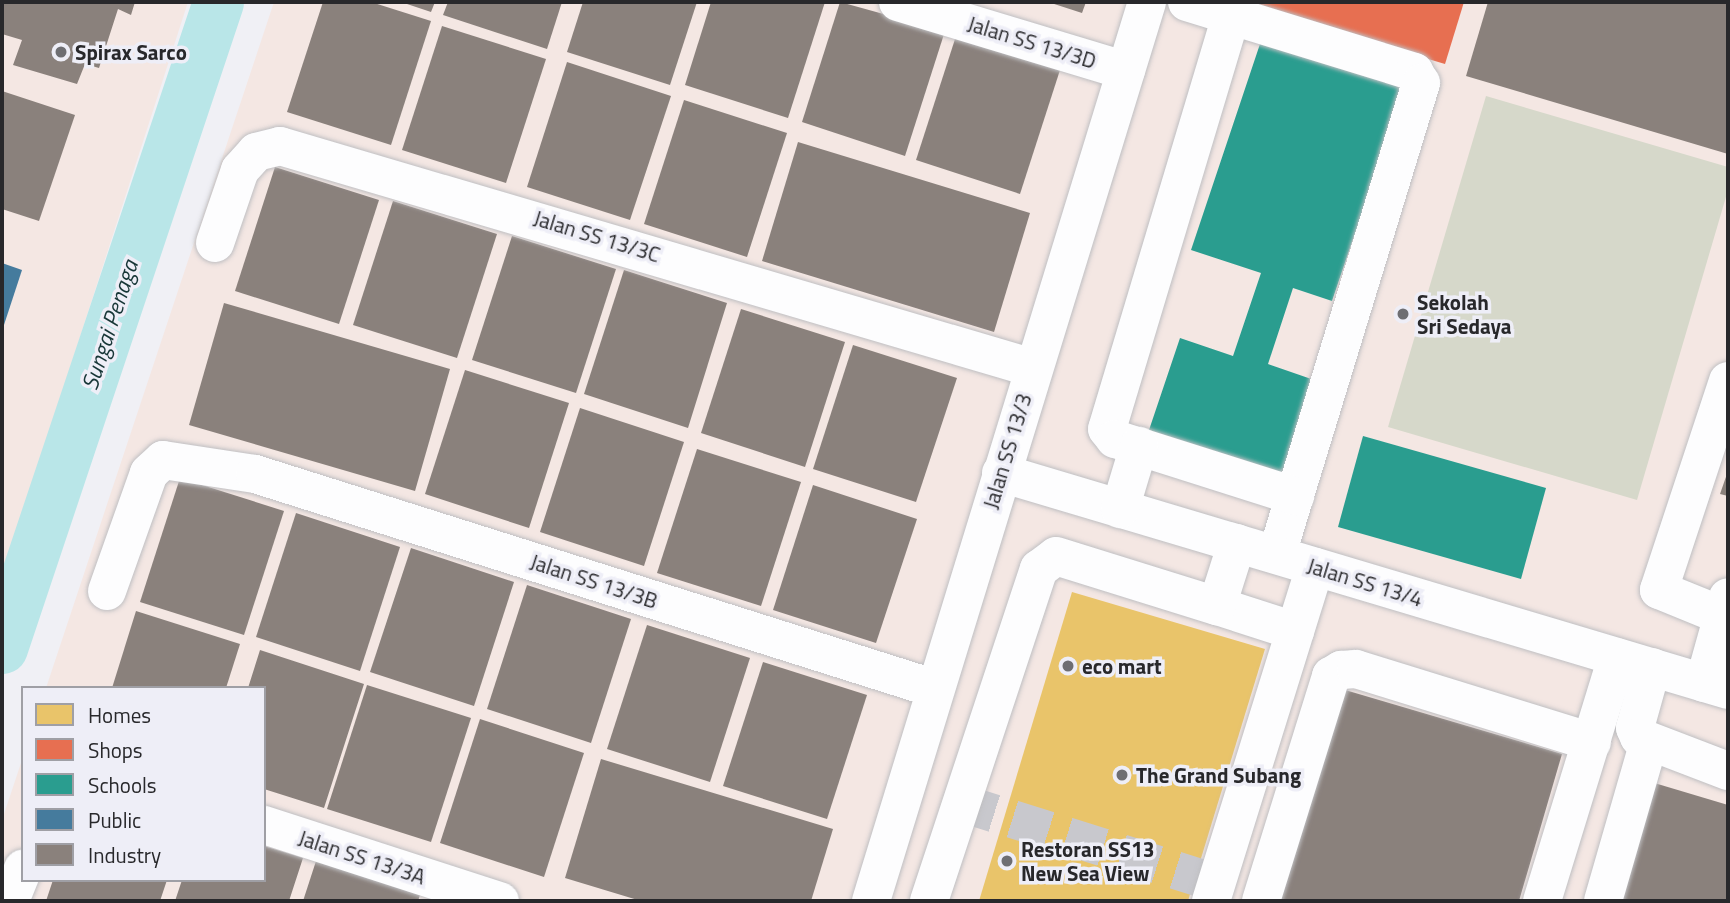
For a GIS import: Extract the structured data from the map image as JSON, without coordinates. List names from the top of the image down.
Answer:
{
  "streets": {
    "street": [
      "Jalan SS 13/3D",
      "Jalan SS 13/3C",
      "Jalan SS 13/3",
      "Jalan SS 13/3B",
      "Jalan SS 13/4",
      "Jalan SS 13/3A"
    ]
  },
  "crossings": [
    ["Jalan SS 13/3D", "Jalan SS 13/3"],
    ["Jalan SS 13/3C", "Jalan SS 13/3"],
    ["Jalan SS 13/3", "Jalan SS 13/3B"],
    ["Jalan SS 13/3", "Jalan SS 13/4"]
  ],
  "water": ["Sungai Penaga"],
  "places": [
    "Spirax Sarco",
    "Sekolah Sri Sedaya",
    "eco mart",
    "The Grand Subang",
    "Restoran SS13 New Sea View"
  ],
  "legend": [
    "Homes",
    "Shops",
    "Schools",
    "Public",
    "Industry"
  ]
}
